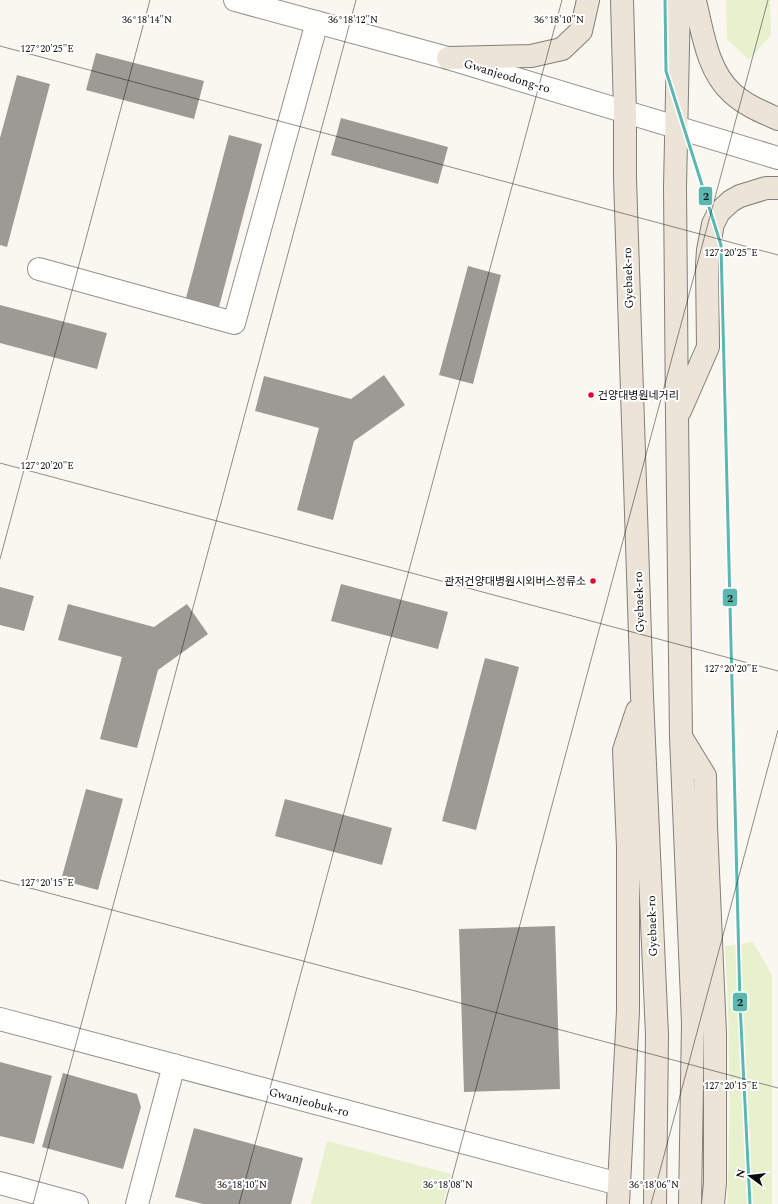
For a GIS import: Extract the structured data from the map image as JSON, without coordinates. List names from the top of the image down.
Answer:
{
  "streets": {
    "main road": ["Gyebaek-ro"],
    "street": ["Gwanjeodong-ro", "Gwanjeobuk-ro"]
  },
  "crossings": [
    ["Gwanjeodong-ro", "Gyebaek-ro"]
  ],
  "places": ["건양대병원네거리", "관저건양대병원시외버스정류소"],
  "lines": ["transit line 2"],
  "north": "left",
  "coordinates": [
    "36°18'14\"N",
    "36°18'12\"N",
    "36°18'10\"N",
    "127°20'25\"E",
    "127°20'20\"E",
    "127°20'15\"E",
    "36°18'08\"N",
    "36°18'06\"N"
  ]
}
